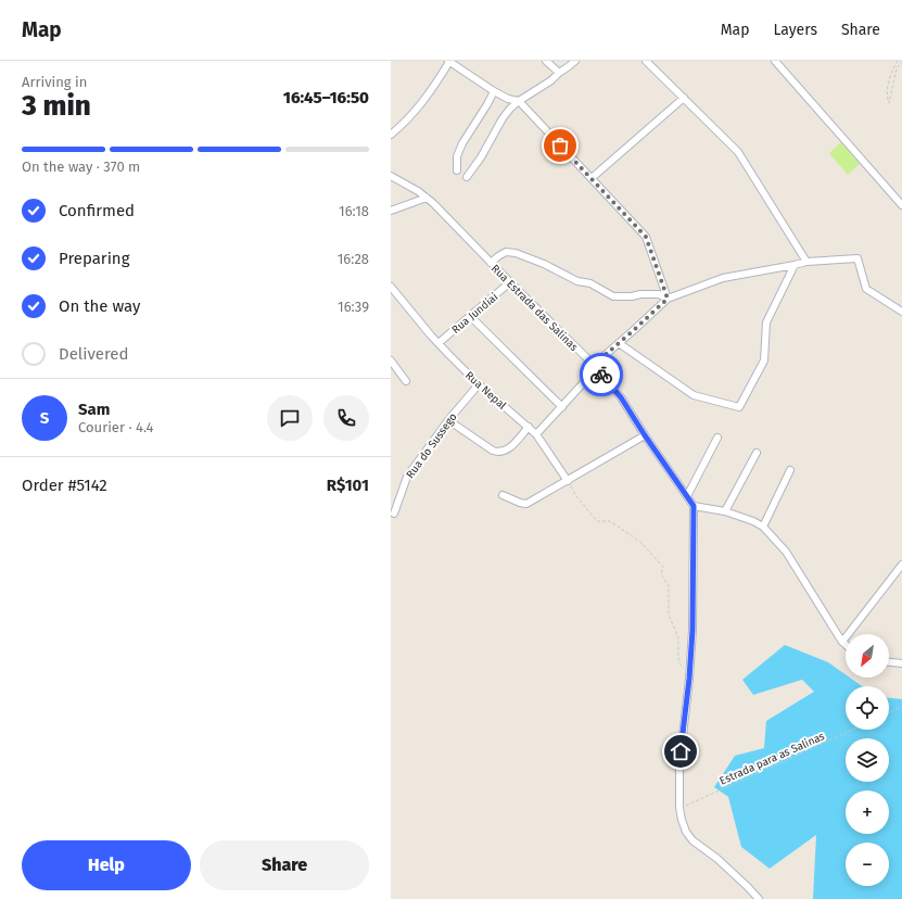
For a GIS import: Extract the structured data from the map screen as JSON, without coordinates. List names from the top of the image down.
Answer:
{
  "streets": {
    "street": [
      "Rua Estrada das Salinas",
      "Rua Jundiai",
      "Rua Nepal",
      "Rua do Sussego"
    ],
    "path": ["Estrada para as Salinas"]
  },
  "crossings": [
    ["Rua Estrada das Salinas", "Rua Jundiai"],
    ["Rua Jundiai", "Rua Nepal"],
    ["Rua Nepal", "Rua do Sussego"]
  ],
  "north": "bottom left",
  "page": {
    "header": "Map",
    "nav": ["Map", "Layers", "Share"],
    "heading": ["3 min", "Arriving in", "16:45–16:50"],
    "panel": [
      "Sam",
      "Courier · 4.4",
      "Order #5142",
      "R$101"
    ],
    "bar": "On the way · 370 m",
    "list": [
      ["Confirmed", "16:18"],
      ["Preparing", "16:28"],
      ["On the way", "16:39"],
      "Delivered"
    ],
    "round": "S",
    "map_buttons": ["+", "−"],
    "buttons": ["Help", "Share"]
  }
}
